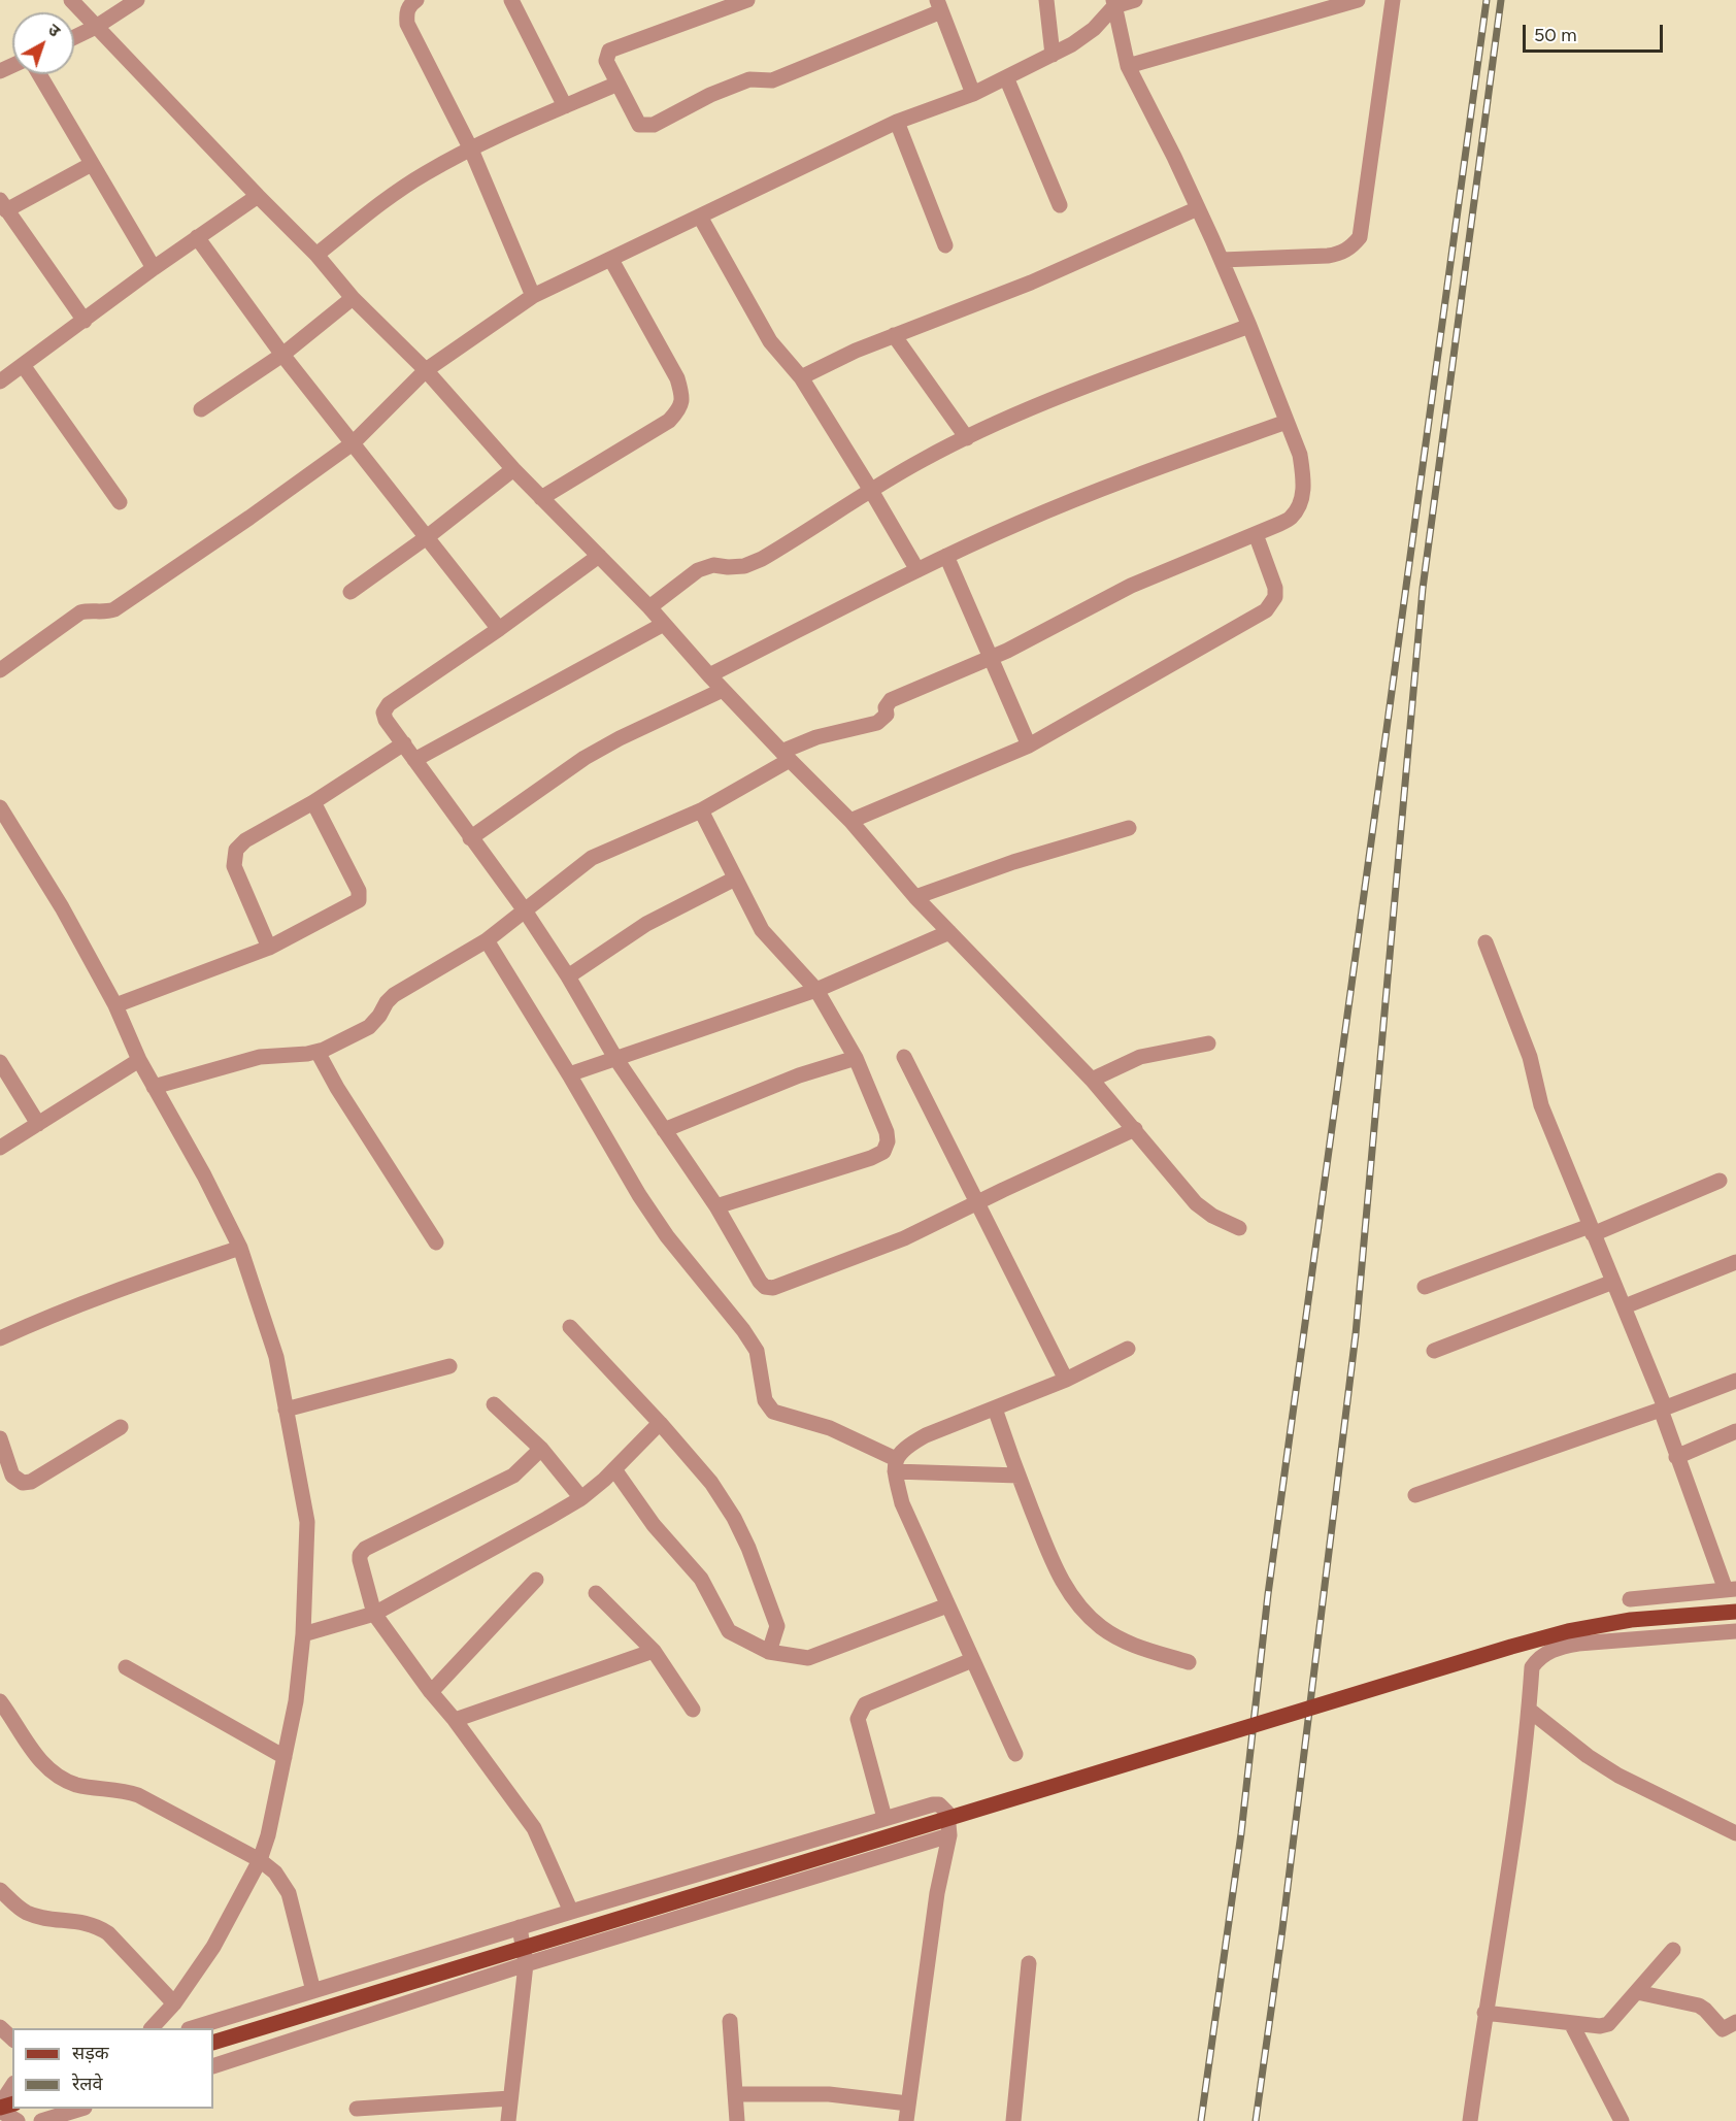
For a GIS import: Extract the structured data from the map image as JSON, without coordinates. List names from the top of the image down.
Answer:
{
  "legend": ["सड़क", "रेलवे"],
  "scale_bar": "50 m",
  "north": "top right"
}
